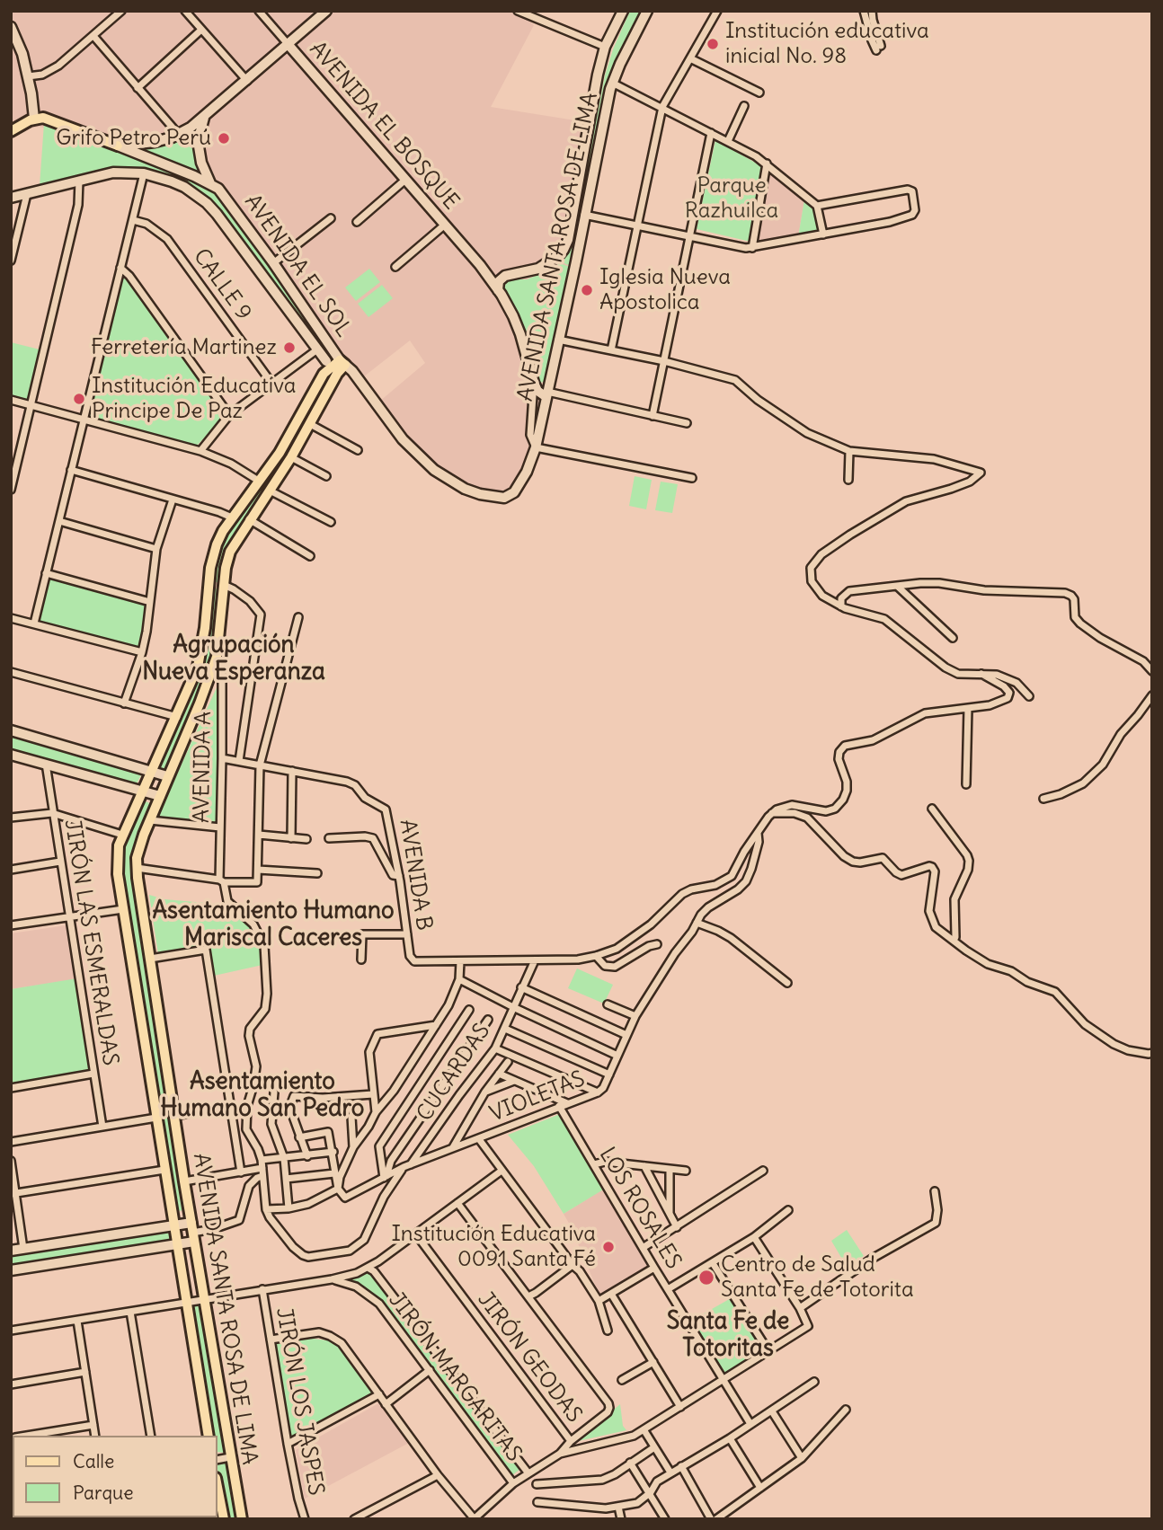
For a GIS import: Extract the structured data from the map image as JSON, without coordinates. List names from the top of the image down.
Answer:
{
  "streets": {
    "main road": ["AVENIDA EL BOSQUE", "AVENIDA SANTA ROSA DE LIMA", "AVENIDA EL SOL"],
    "street": [
      "CALLE 9",
      "AVENIDA A",
      "AVENIDA B",
      "JIRÓN LAS ESMERALDAS",
      "CUCARDAS",
      "VIOLETAS",
      "LOS ROSALES",
      "JIRÓN GEODAS",
      "JIRÓN MARGARITAS",
      "JIRÓN LOS JASPES"
    ]
  },
  "crossings": [
    ["AVENIDA EL BOSQUE", "AVENIDA SANTA ROSA DE LIMA"],
    ["AVENIDA SANTA ROSA DE LIMA", "AVENIDA EL SOL"],
    ["AVENIDA SANTA ROSA DE LIMA", "AVENIDA A"],
    ["AVENIDA A", "AVENIDA B"],
    ["CUCARDAS", "VIOLETAS"],
    ["VIOLETAS", "LOS ROSALES"]
  ],
  "districts": [
    "Agrupación Nueva Esperanza",
    "Asentamiento Humano Mariscal Caceres",
    "Asentamiento Humano San Pedro",
    "Santa Fe de Totoritas"
  ],
  "parks": ["Parque Razhuilca"],
  "places": [
    "Institución educativa inicial No. 98",
    "Grifo Petro Perú",
    "Iglesia Nueva Apostolica",
    "Ferretería Martinez",
    "Institución Educativa Principe De Paz",
    "Institución Educativa 0091 Santa Fé",
    "Centro de Salud Santa Fe de Totorita"
  ],
  "legend": ["Calle", "Parque"]
}
